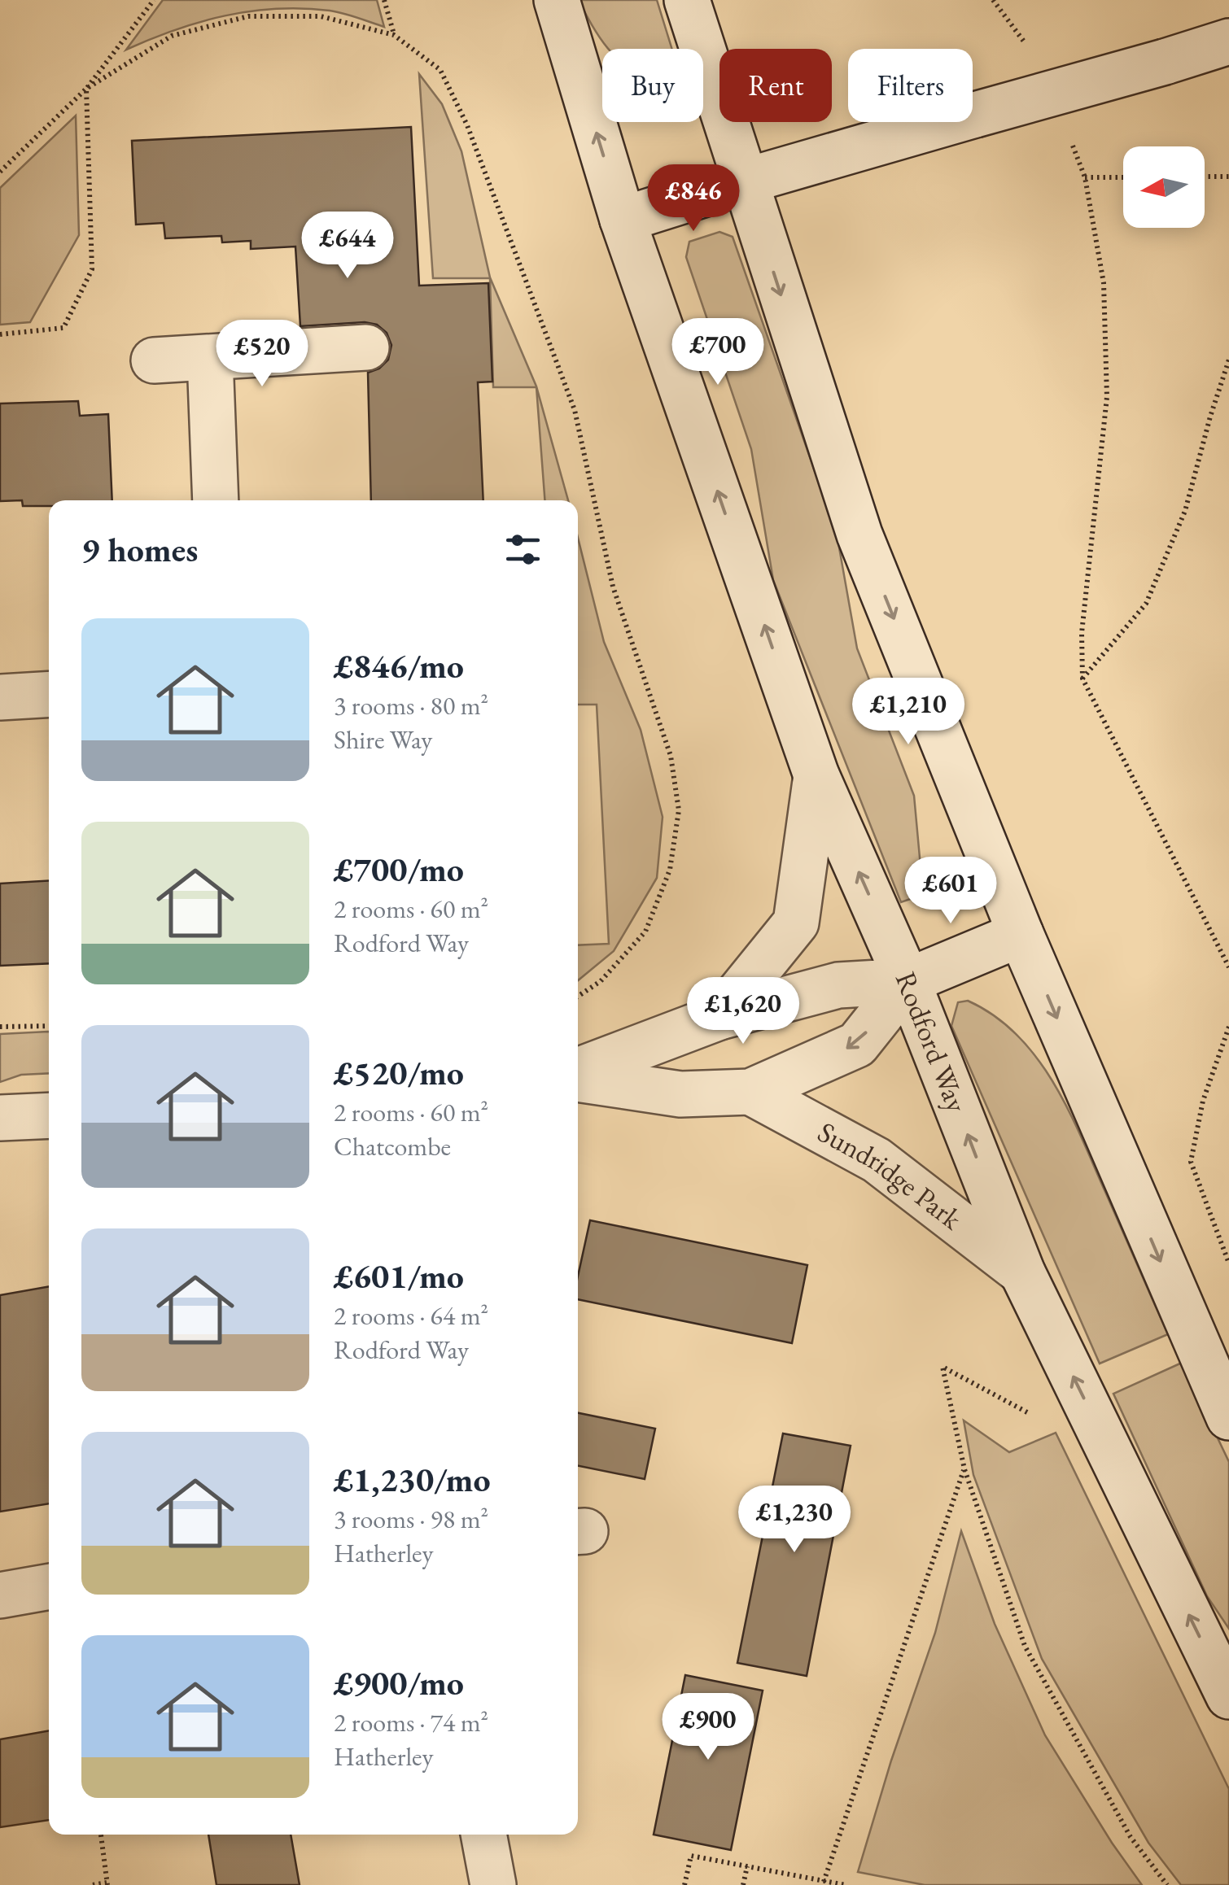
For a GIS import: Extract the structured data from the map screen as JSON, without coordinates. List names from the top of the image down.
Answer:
{
  "streets": {
    "street": ["Rodford Way", "Sundridge Park"]
  },
  "crossings": [
    ["Rodford Way", "Sundridge Park"]
  ],
  "north": "left",
  "page": {
    "chip": ["Buy", "Rent", "Filters"],
    "price": [
      "£846",
      "£644",
      "£700",
      "£520",
      "£1,210",
      "£601",
      "£1,620",
      "£1,230",
      "£900"
    ],
    "heading": "9 homes",
    "list": [
      {
        "name": "£846/mo",
        "note": "3 rooms · 80 m² · Shire Way"
      },
      {
        "name": "£700/mo",
        "note": "2 rooms · 60 m² · Rodford Way"
      },
      {
        "name": "£520/mo",
        "note": "2 rooms · 60 m² · Chatcombe"
      },
      {
        "name": "£601/mo",
        "note": "2 rooms · 64 m² · Rodford Way"
      },
      {
        "name": "£1,230/mo",
        "note": "3 rooms · 98 m² · Hatherley"
      },
      {
        "name": "£900/mo",
        "note": "2 rooms · 74 m² · Hatherley"
      }
    ]
  }
}
